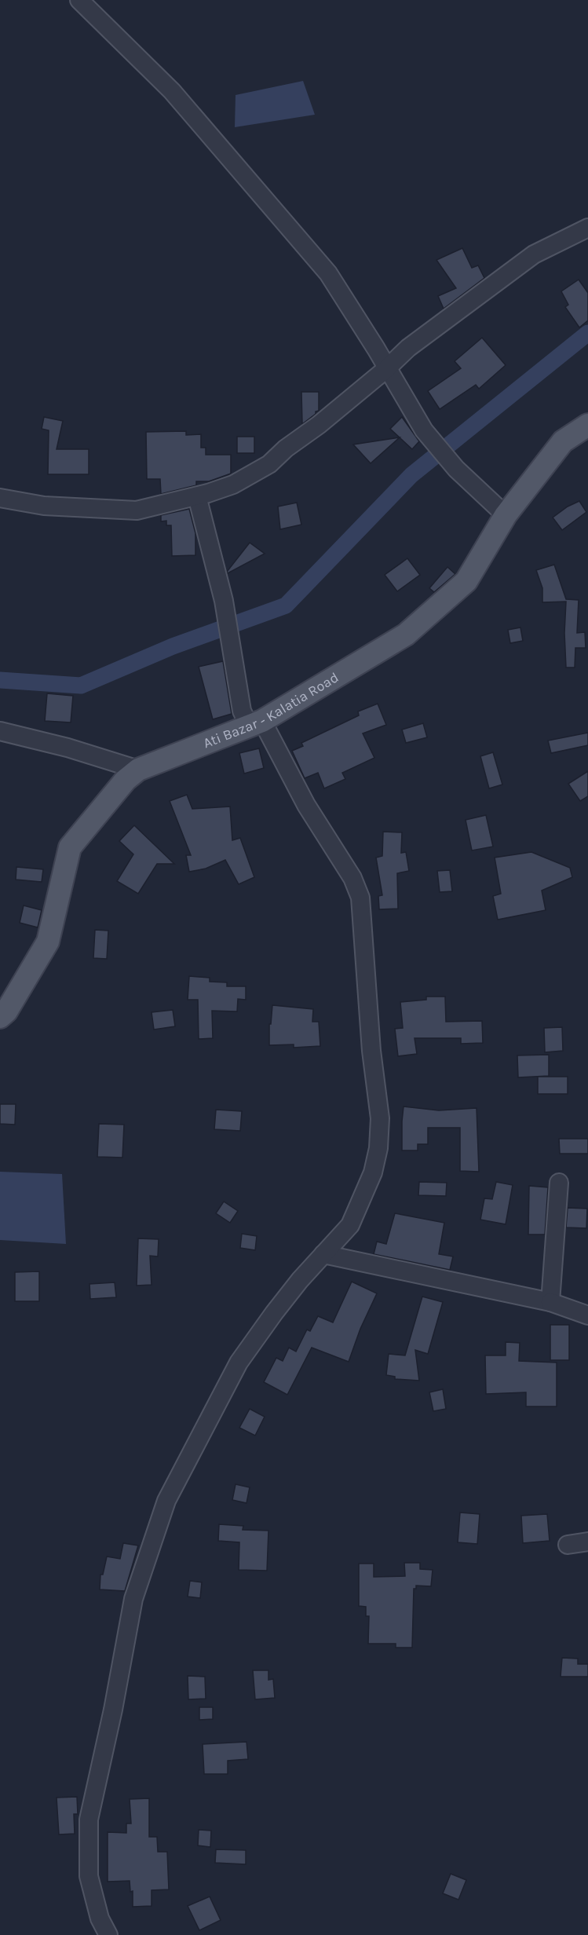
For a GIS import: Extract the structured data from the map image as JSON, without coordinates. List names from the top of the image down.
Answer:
{
  "streets": {
    "main road": ["Ati Bazar - Kalatia Road"]
  }
}
